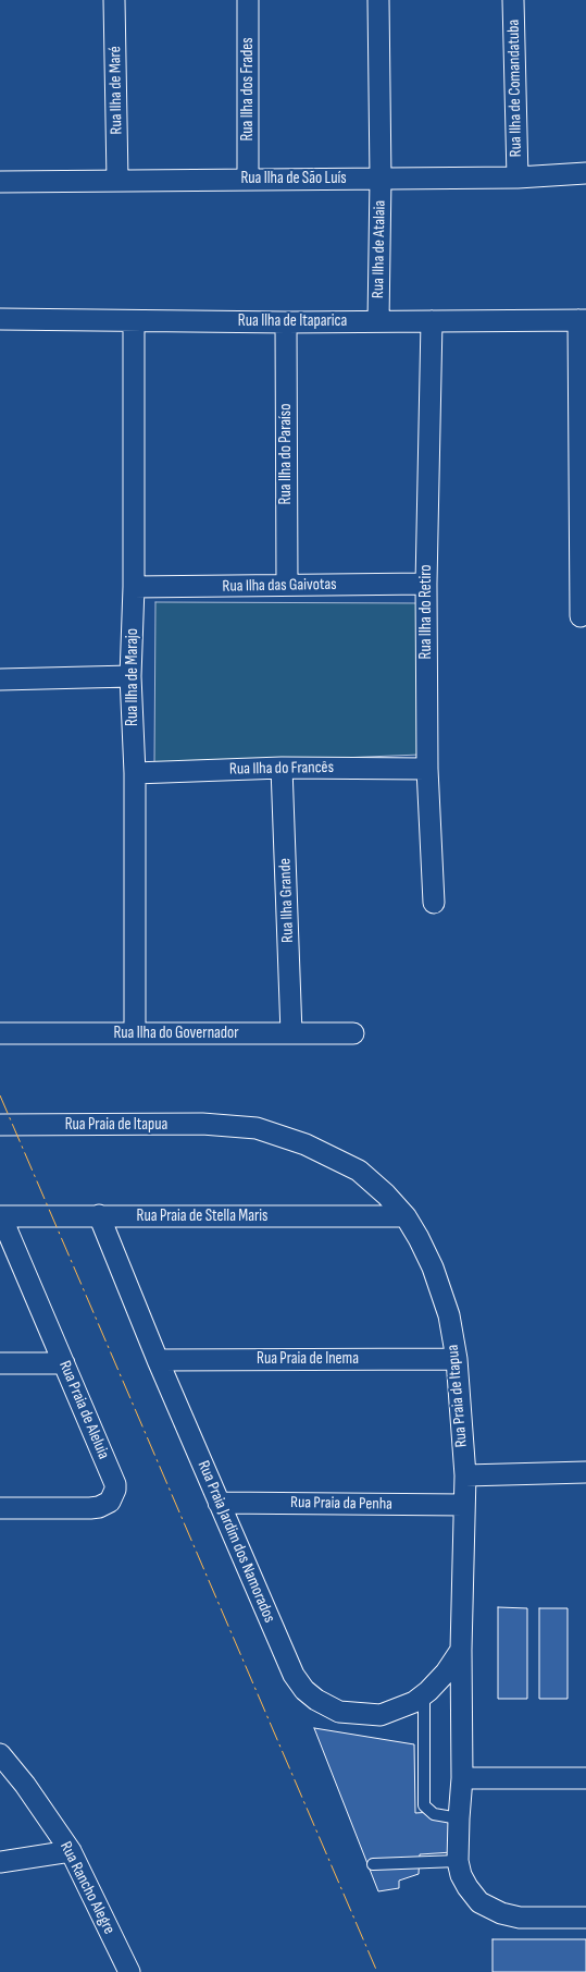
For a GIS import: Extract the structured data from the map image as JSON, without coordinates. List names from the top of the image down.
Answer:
{
  "streets": {
    "street": [
      "Rua Ilha de Comandatuba",
      "Rua Ilha dos Frades",
      "Rua Ilha de Maré",
      "Rua Ilha de São Luís",
      "Rua Ilha de Atalaia",
      "Rua Ilha de Itaparica",
      "Rua Ilha do Paraíso",
      "Rua Ilha das Gaivotas",
      "Rua Ilha do Retiro",
      "Rua Ilha de Marajo",
      "Rua Ilha do Francês",
      "Rua Ilha Grande",
      "Rua Ilha do Governador",
      "Rua Praia de Itapua",
      "Rua Praia de Stella Maris",
      "Rua Praia de Inema",
      "Rua Praia de Aleluia",
      "Rua Praia da Penha",
      "Rua Praia Jardim dos Namorados",
      "Rua Rancho Alegre"
    ]
  },
  "crossings": [
    ["Rua Ilha de Comandatuba", "Rua Ilha de São Luís"],
    ["Rua Ilha dos Frades", "Rua Ilha de São Luís"],
    ["Rua Ilha de Maré", "Rua Ilha de São Luís"],
    ["Rua Ilha de São Luís", "Rua Ilha de Atalaia"],
    ["Rua Ilha de Atalaia", "Rua Ilha de Itaparica"],
    ["Rua Ilha de Itaparica", "Rua Ilha do Paraíso"],
    ["Rua Ilha de Itaparica", "Rua Ilha do Retiro"],
    ["Rua Ilha de Itaparica", "Rua Ilha de Marajo"],
    ["Rua Ilha do Paraíso", "Rua Ilha das Gaivotas"],
    ["Rua Ilha das Gaivotas", "Rua Ilha do Retiro"],
    ["Rua Ilha das Gaivotas", "Rua Ilha de Marajo"],
    ["Rua Ilha do Retiro", "Rua Ilha do Francês"],
    ["Rua Ilha de Marajo", "Rua Ilha do Francês"],
    ["Rua Ilha de Marajo", "Rua Ilha do Governador"],
    ["Rua Ilha do Francês", "Rua Ilha Grande"],
    ["Rua Ilha Grande", "Rua Ilha do Governador"],
    ["Rua Praia de Itapua", "Rua Praia de Stella Maris"],
    ["Rua Praia de Itapua", "Rua Praia de Inema"],
    ["Rua Praia de Itapua", "Rua Praia da Penha"],
    ["Rua Praia de Itapua", "Rua Praia Jardim dos Namorados"],
    ["Rua Praia de Stella Maris", "Rua Praia de Aleluia"],
    ["Rua Praia de Stella Maris", "Rua Praia Jardim dos Namorados"],
    ["Rua Praia de Inema", "Rua Praia Jardim dos Namorados"],
    ["Rua Praia da Penha", "Rua Praia Jardim dos Namorados"]
  ]
}
